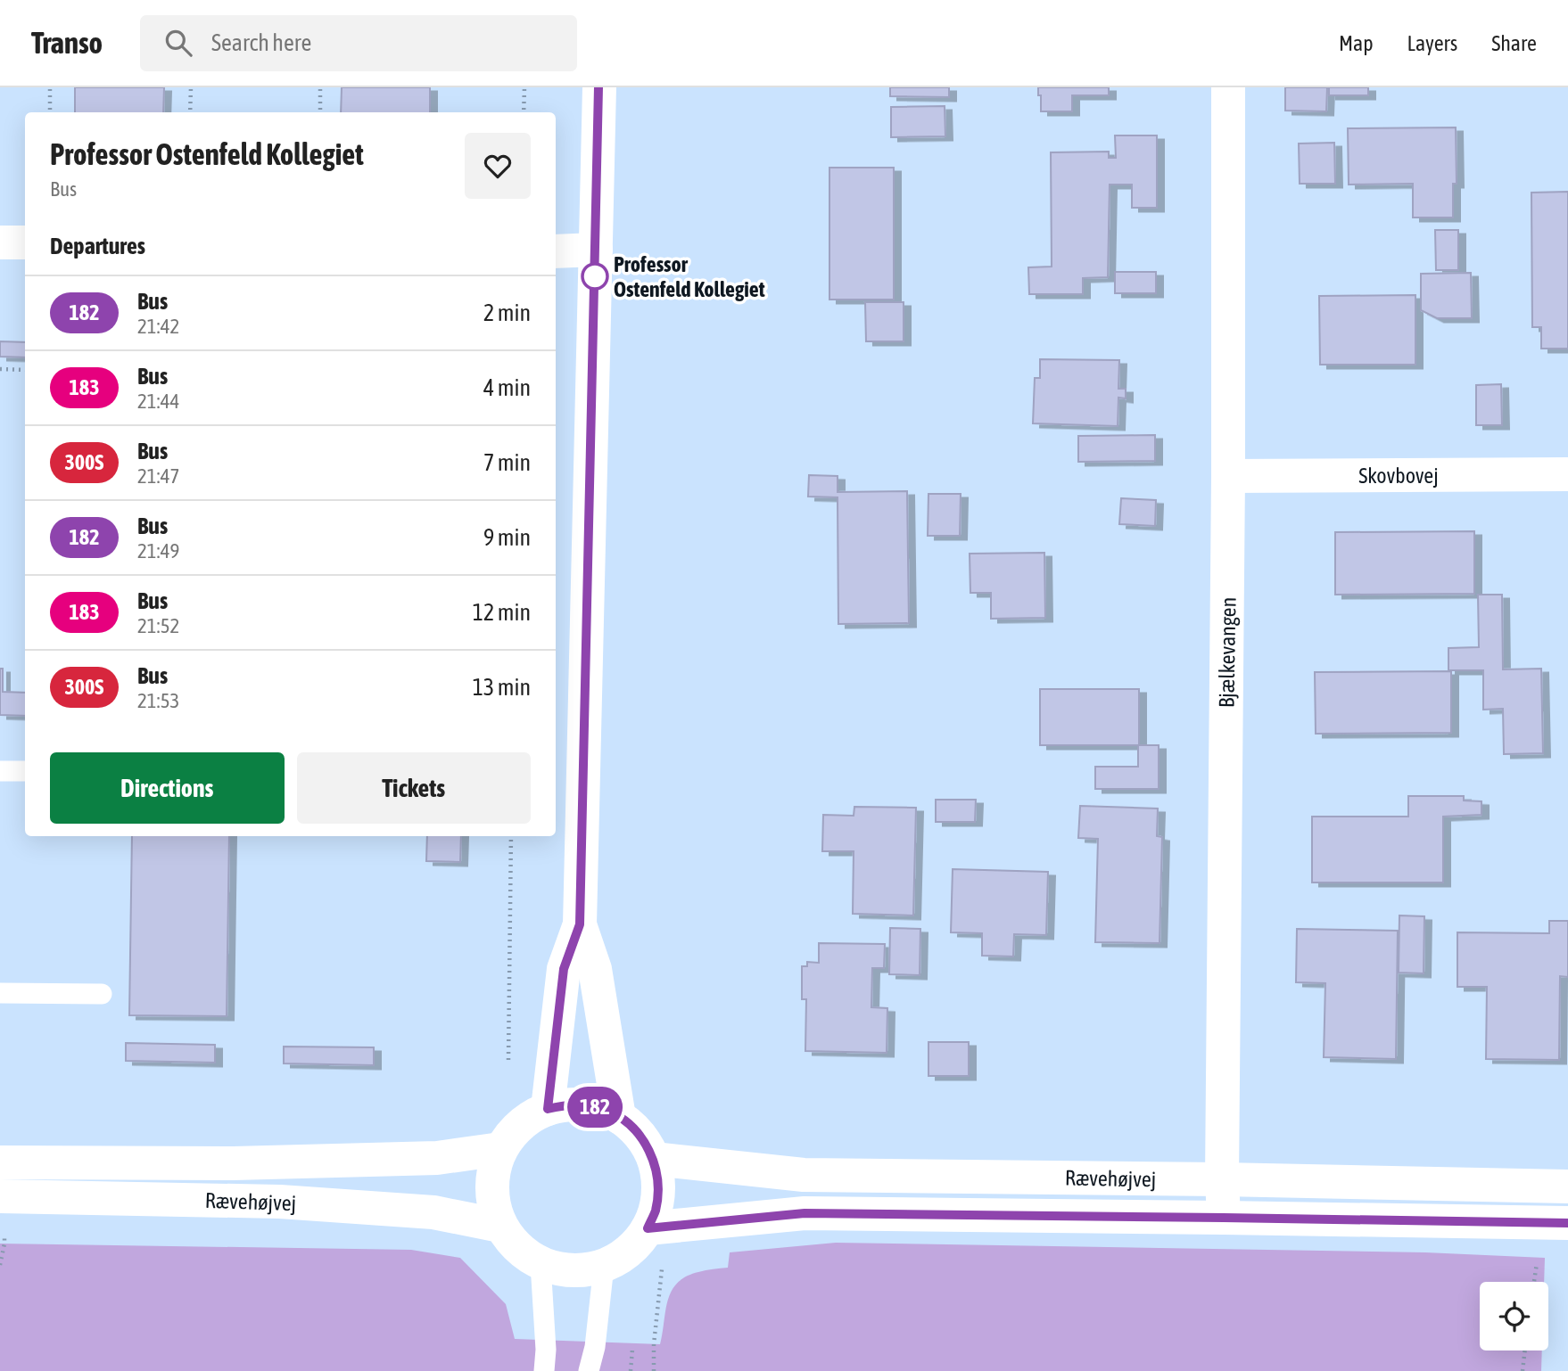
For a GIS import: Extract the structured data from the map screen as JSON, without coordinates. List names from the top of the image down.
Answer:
{
  "streets": {
    "street": ["Skovbovej", "Bjælkevangen", "Rævehøjvej"]
  },
  "crossings": [
    ["Skovbovej", "Bjælkevangen"],
    ["Bjælkevangen", "Rævehøjvej"]
  ],
  "places": ["Professor Ostenfeld Kollegiet"],
  "lines": ["bus line 182"],
  "page": {
    "header": "Transo",
    "search": "Search here",
    "nav": ["Map", "Layers", "Share"],
    "on_map": "182",
    "heading": [
      ["Professor Ostenfeld Kollegiet", "Bus"],
      "Departures"
    ],
    "list": [
      {
        "mark": "182",
        "name": "Bus",
        "note": "21:42",
        "value": "2 min"
      },
      {
        "mark": "183",
        "name": "Bus",
        "note": "21:44",
        "value": "4 min"
      },
      {
        "mark": "300S",
        "name": "Bus",
        "note": "21:47",
        "value": "7 min"
      },
      {
        "mark": "182",
        "name": "Bus",
        "note": "21:49",
        "value": "9 min"
      },
      {
        "mark": "183",
        "name": "Bus",
        "note": "21:52",
        "value": "12 min"
      },
      {
        "mark": "300S",
        "name": "Bus",
        "note": "21:53",
        "value": "13 min"
      }
    ],
    "buttons": ["Directions", "Tickets"]
  }
}
